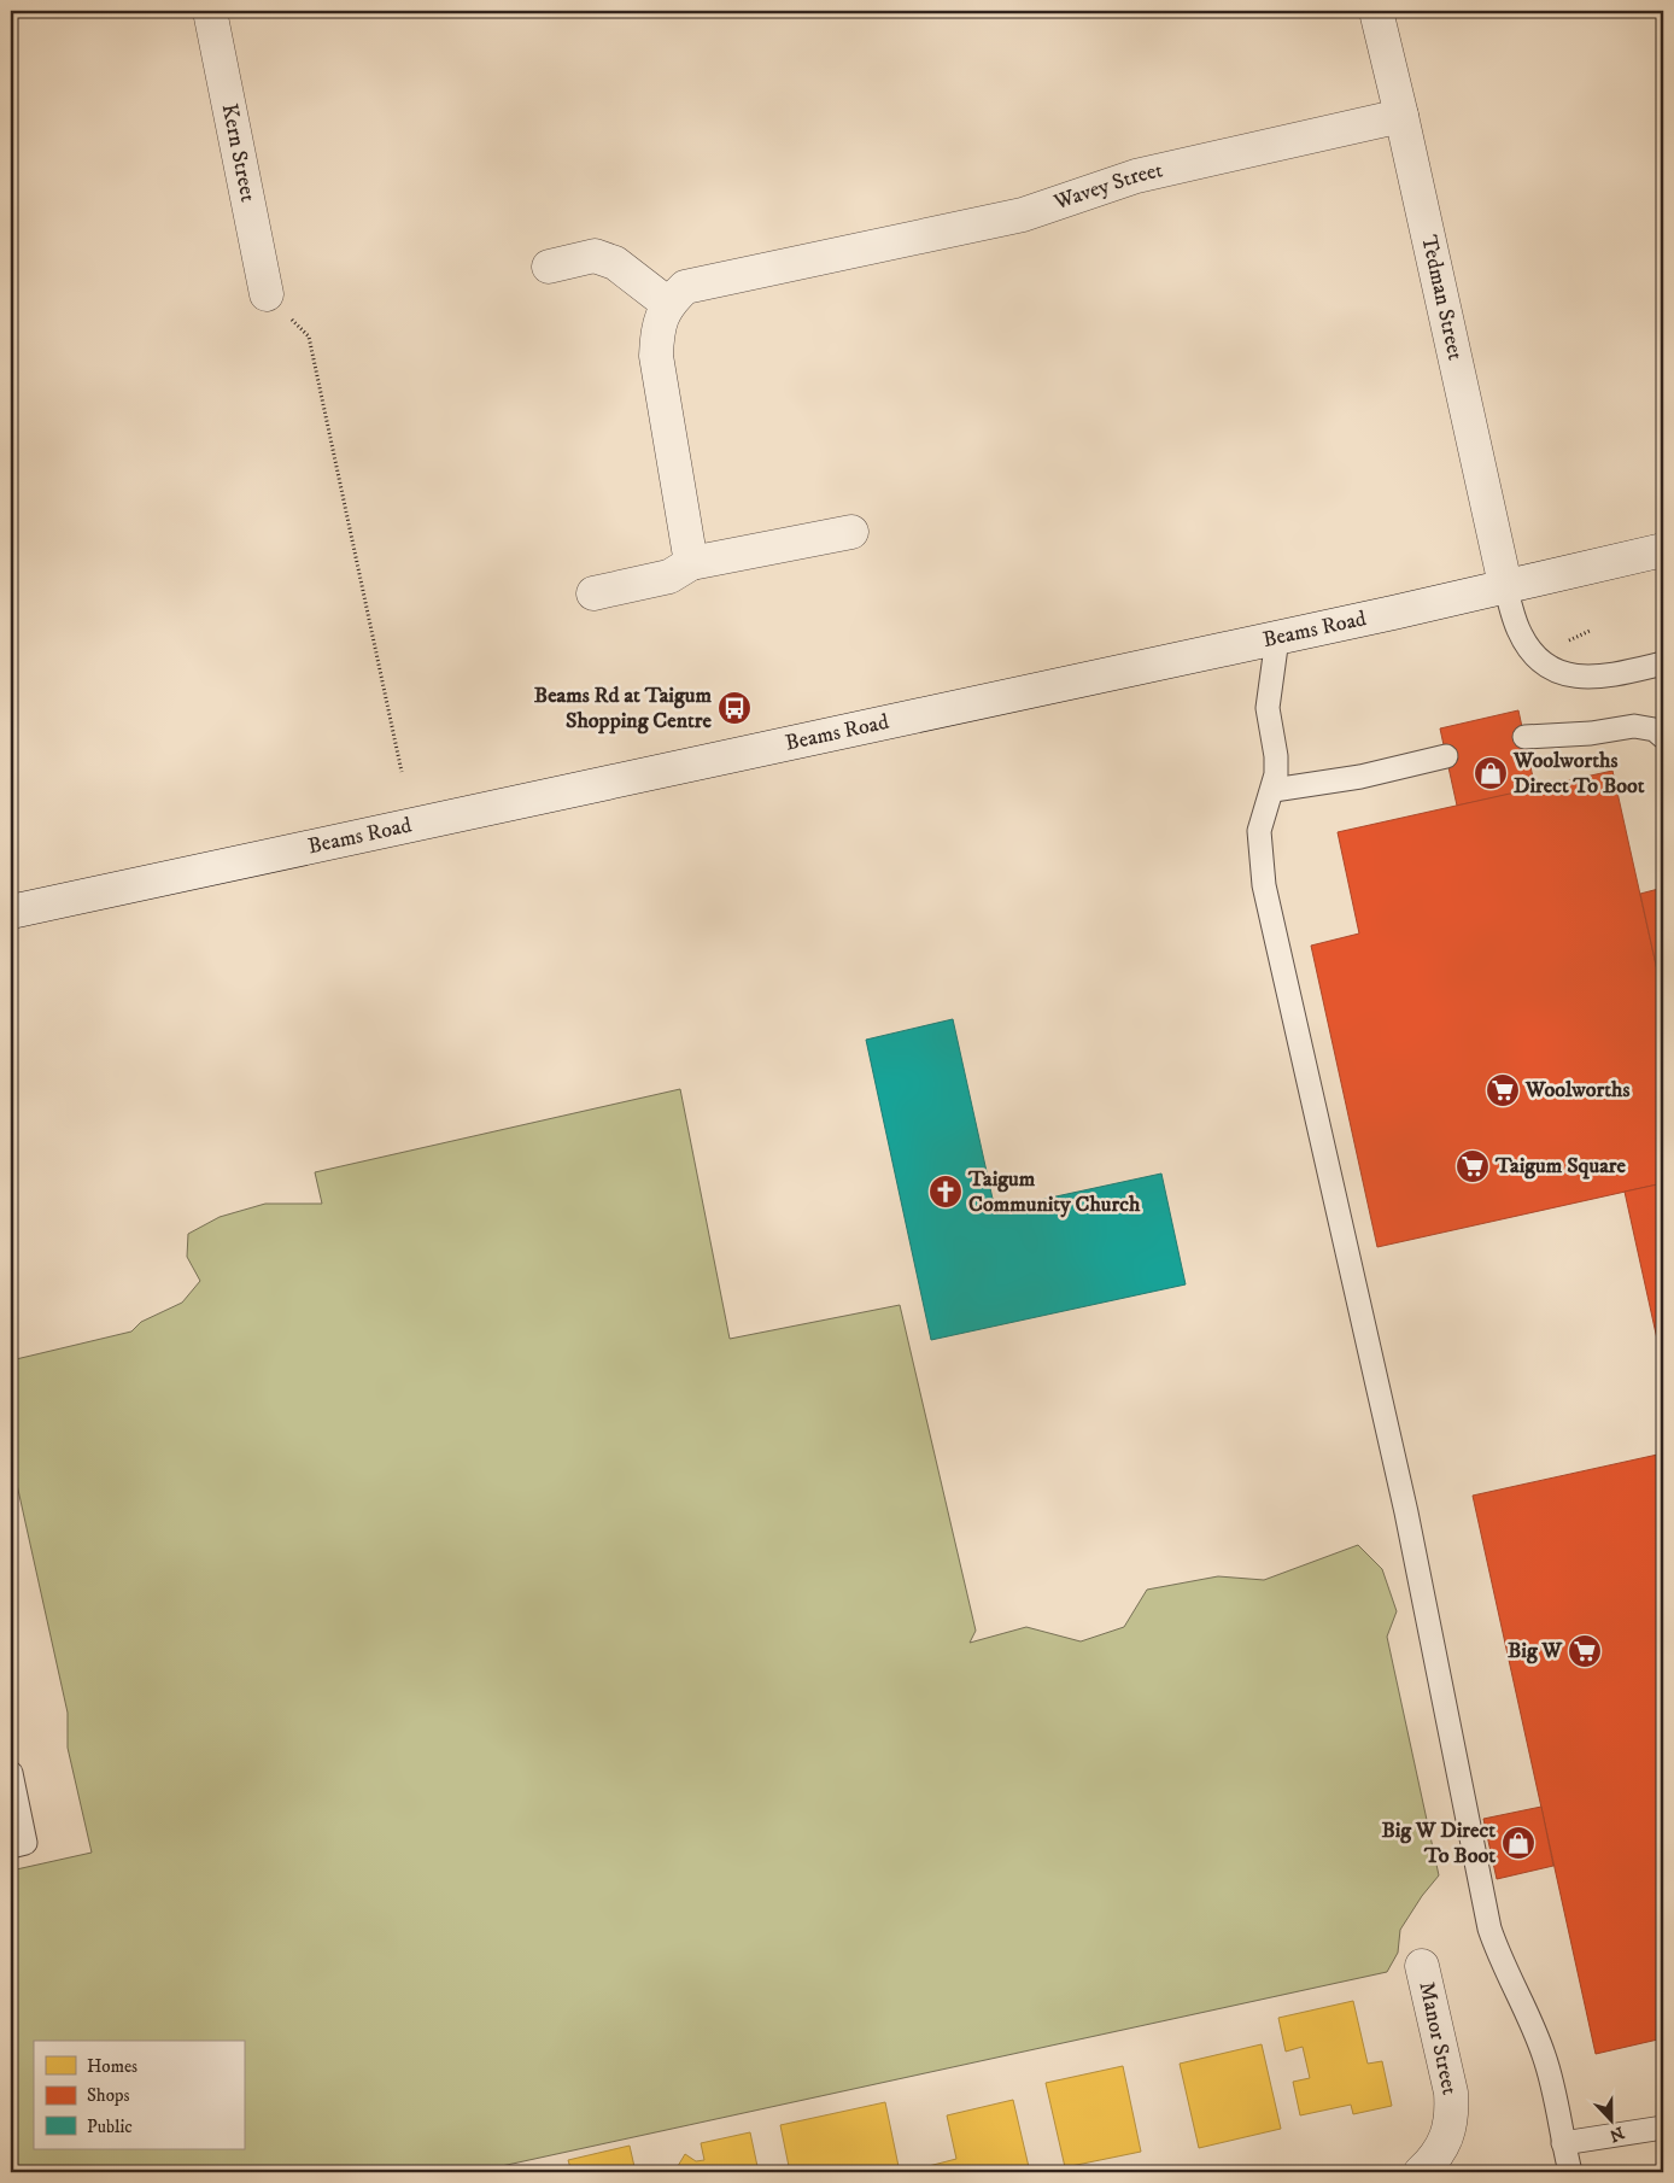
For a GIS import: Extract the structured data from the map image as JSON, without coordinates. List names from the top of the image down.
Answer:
{
  "streets": {
    "street": [
      "Kern Street",
      "Wavey Street",
      "Tedman Street",
      "Beams Road",
      "Manor Street"
    ]
  },
  "crossings": [
    ["Wavey Street", "Tedman Street"],
    ["Tedman Street", "Beams Road"]
  ],
  "places": {
    "bus stop": ["Beams Rd at Taigum Shopping Centre"],
    "shop": ["Woolworths Direct To Boot", "Big W Direct To Boot"],
    "supermarket": ["Woolworths", "Taigum Square", "Big W"],
    "church": ["Taigum Community Church"]
  },
  "legend": ["Homes", "Shops", "Public"],
  "north": "bottom"
}
